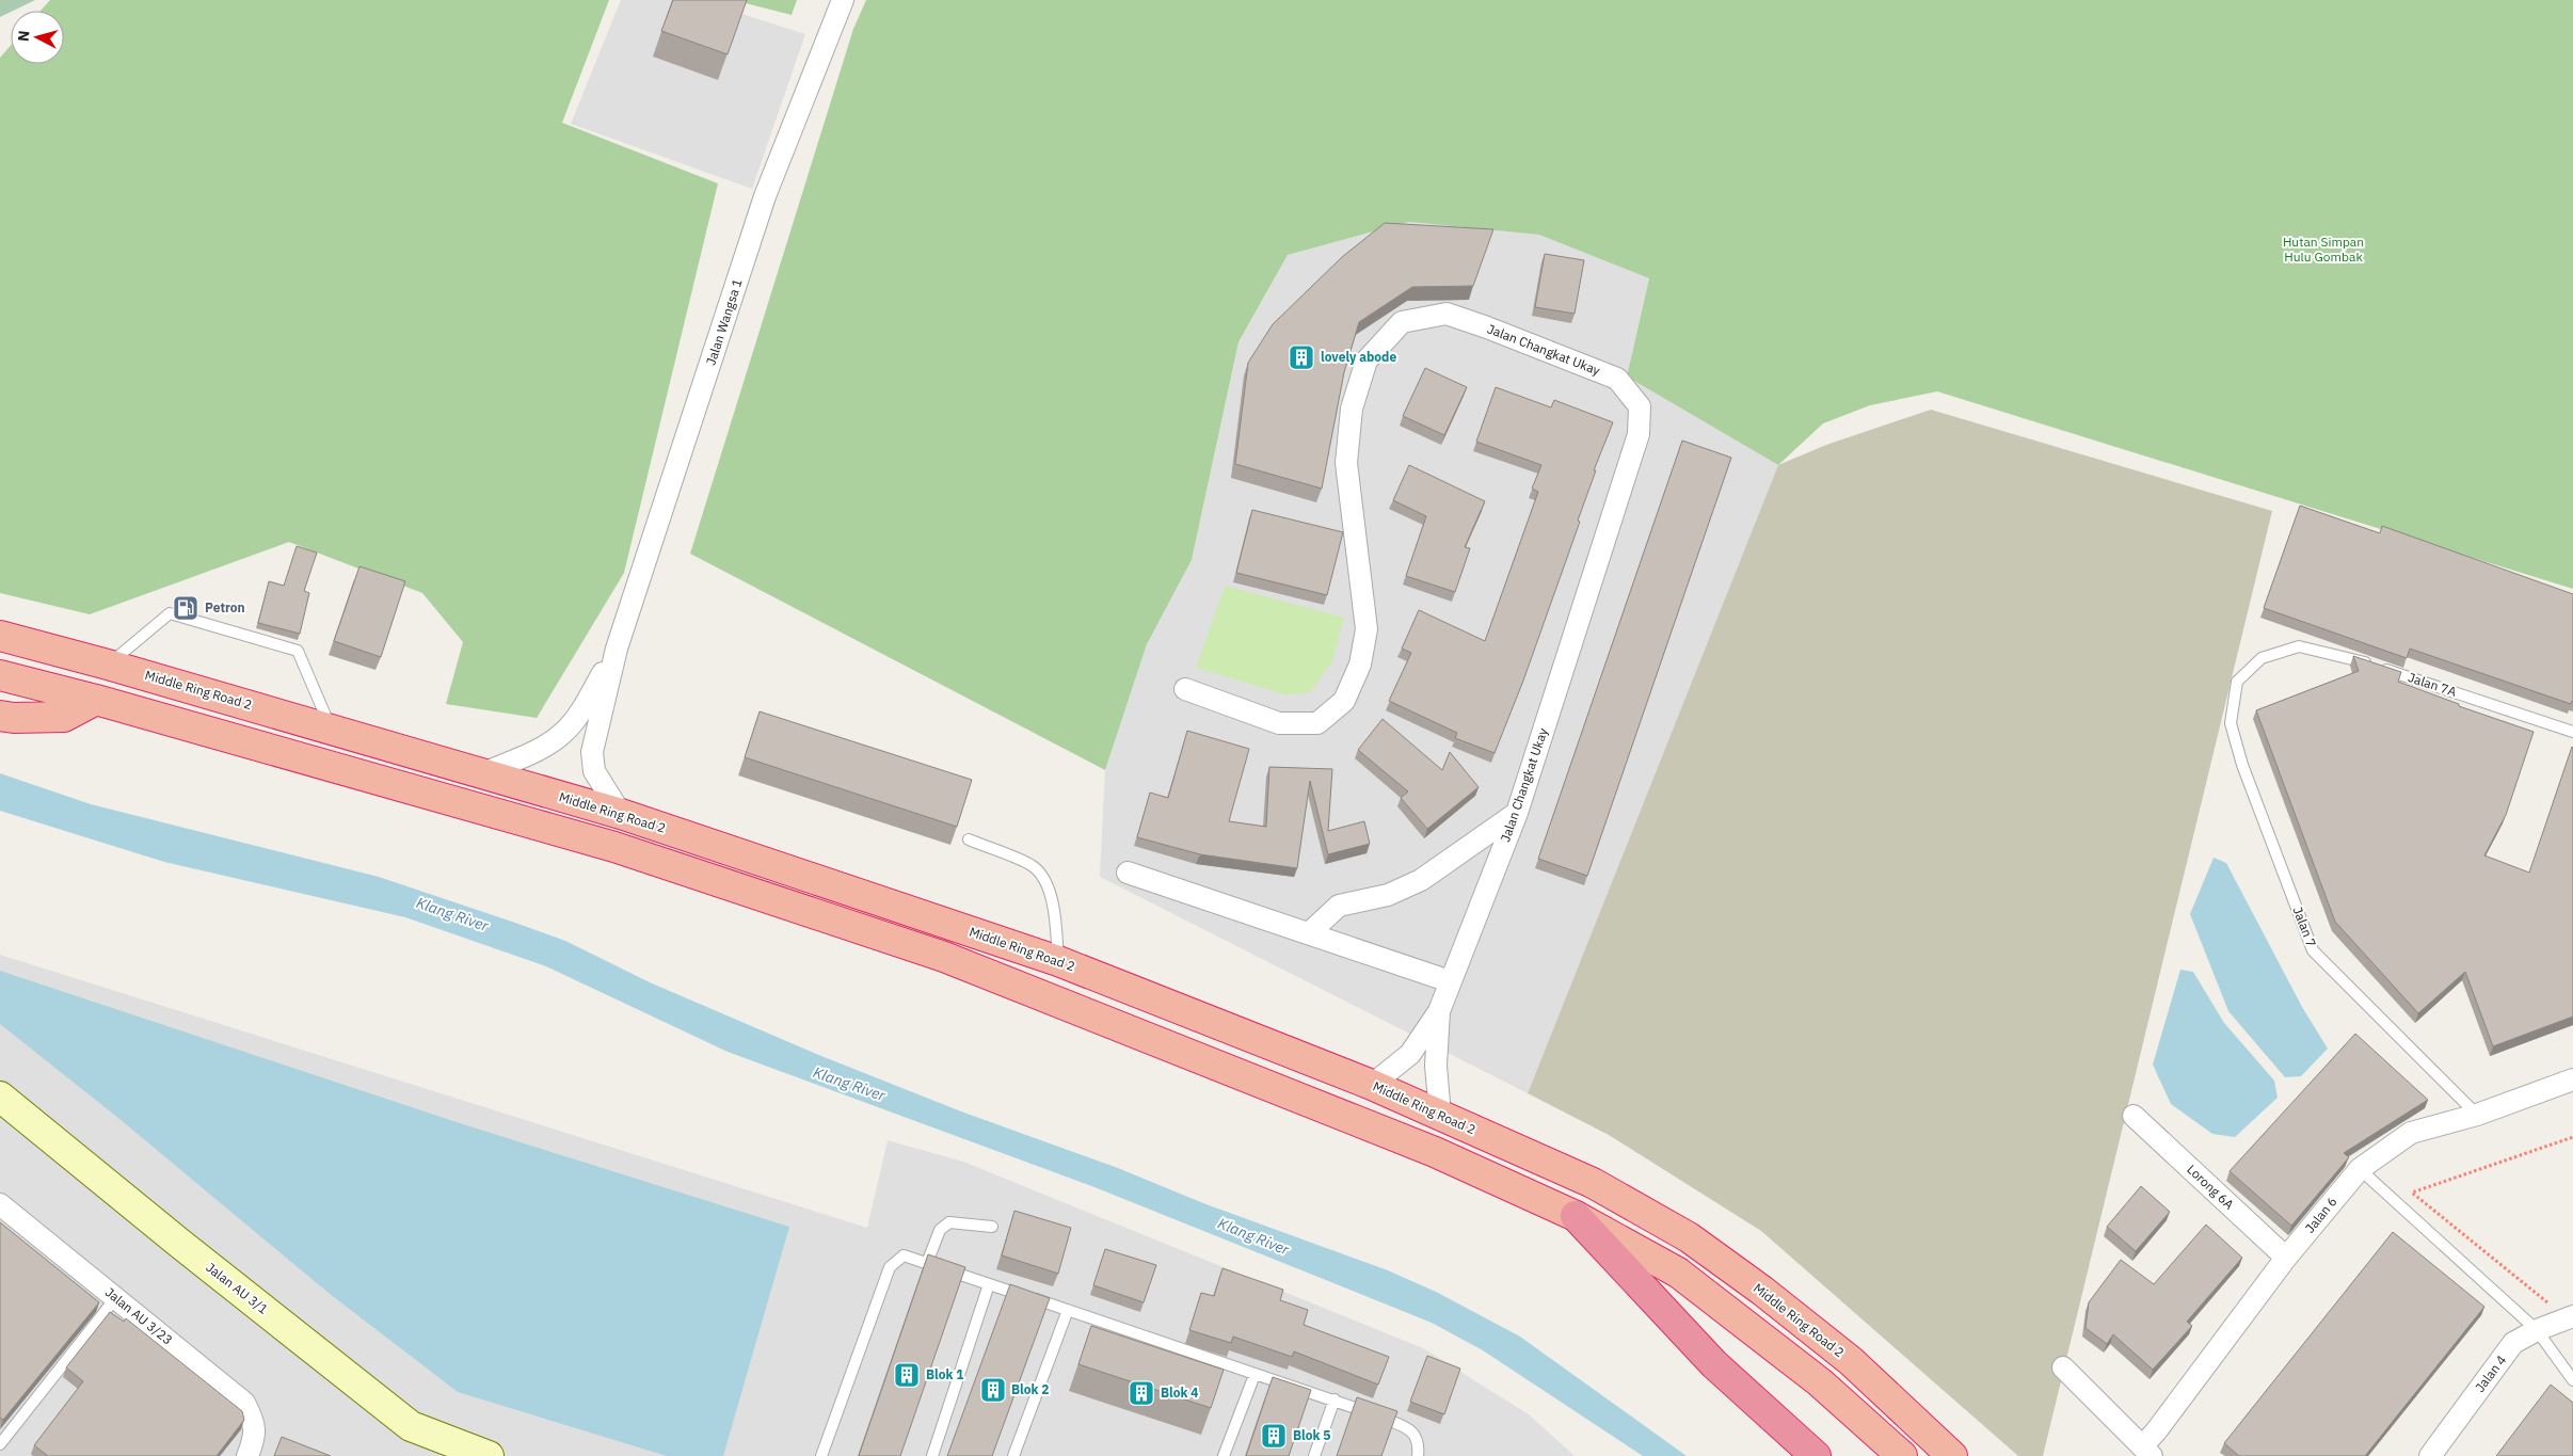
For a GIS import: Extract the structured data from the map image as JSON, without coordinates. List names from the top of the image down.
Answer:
{
  "streets": {
    "highway": ["Middle Ring Road 2"],
    "main road": ["Jalan AU 3/1"],
    "street": [
      "Jalan Wangsa 1",
      "Jalan Changkat Ukay",
      "Lorong 6A",
      "Jalan 6",
      "Jalan AU 3/23",
      "Jalan 4"
    ],
    "lane": ["Jalan 7A", "Jalan 7"]
  },
  "crossings": [
    ["Jalan Wangsa 1", "Middle Ring Road 2"],
    ["Jalan Changkat Ukay", "Middle Ring Road 2"],
    ["Jalan 7A", "Jalan 7"],
    ["Jalan 7", "Jalan 6"],
    ["Lorong 6A", "Jalan 6"]
  ],
  "water": ["Klang River"],
  "parks": ["Hutan Simpan Hulu Gombak"],
  "places": {
    "building": [
      "lovely abode",
      "Blok 1",
      "Blok 2",
      "Blok 4",
      "Blok 5"
    ],
    "fuel station": ["Petron"]
  },
  "north": "left"
}
